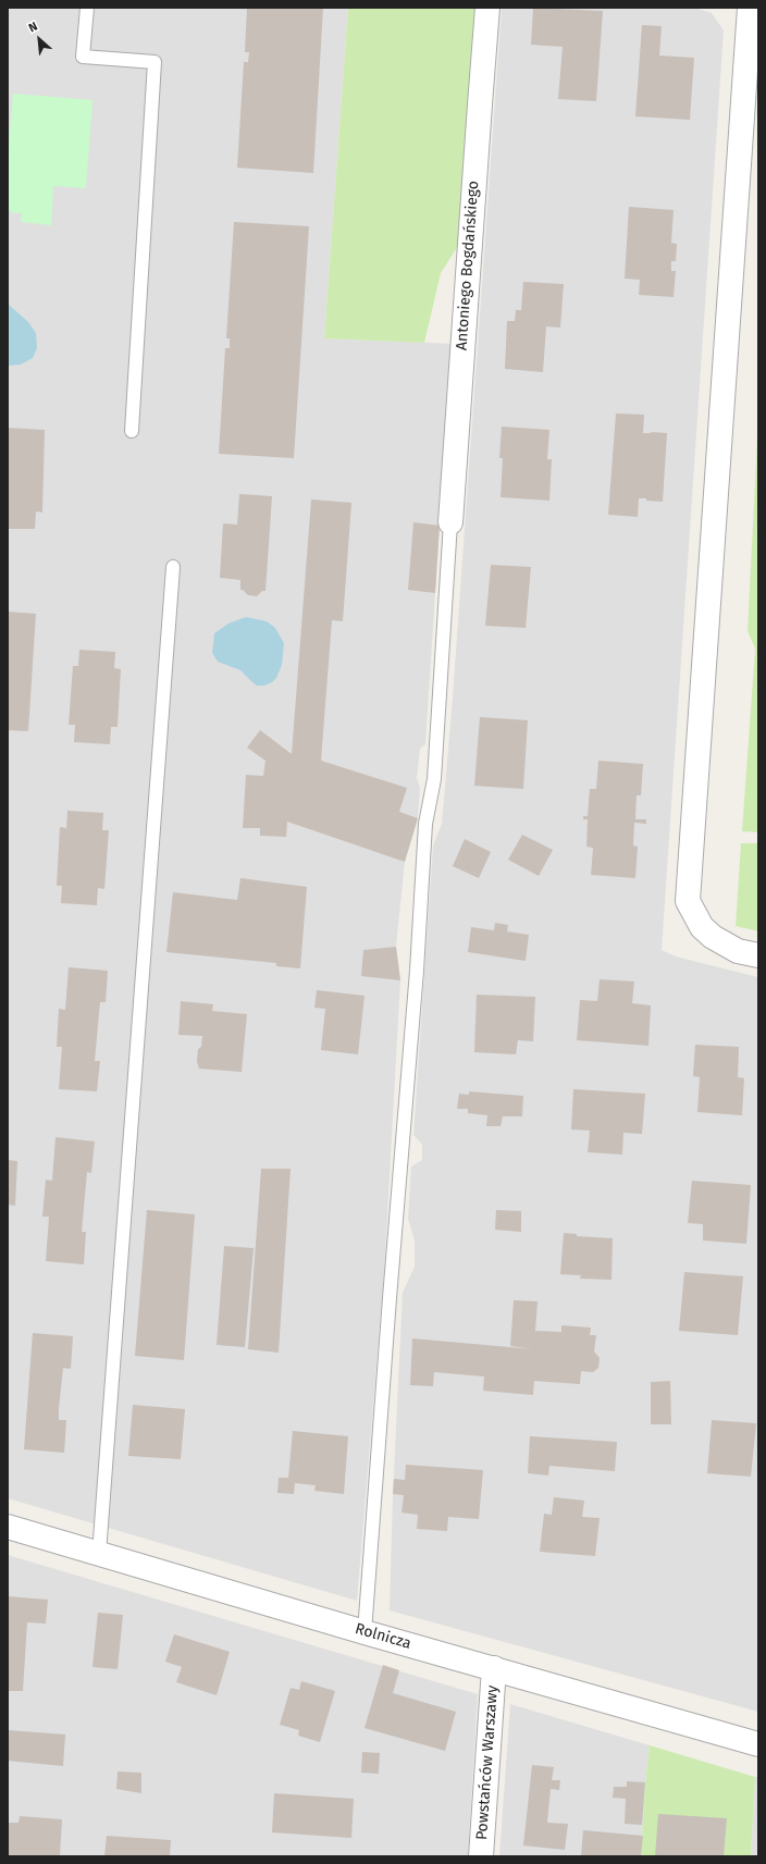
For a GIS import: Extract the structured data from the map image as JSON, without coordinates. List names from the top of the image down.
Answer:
{
  "streets": {
    "street": ["Antoniego Bogdańskiego", "Rolnicza", "Powstańców Warszawy"]
  },
  "crossings": [
    ["Rolnicza", "Powstańców Warszawy"]
  ],
  "north": "top left"
}
